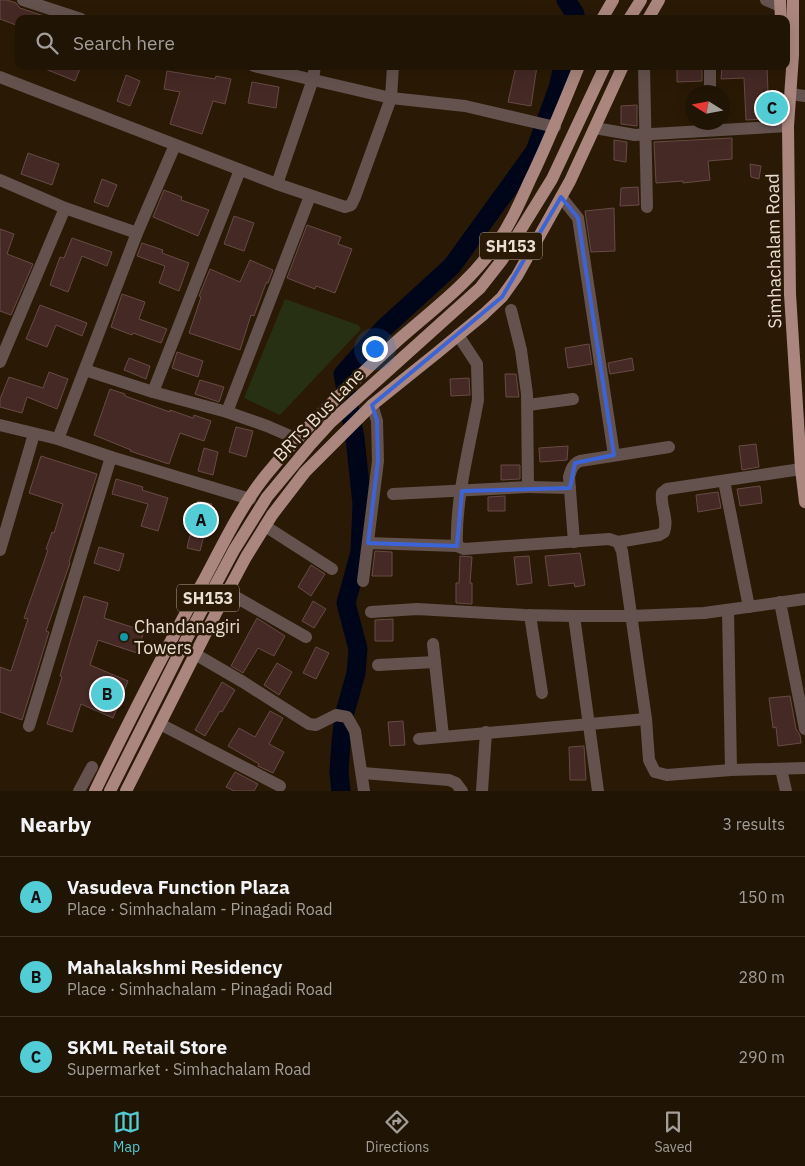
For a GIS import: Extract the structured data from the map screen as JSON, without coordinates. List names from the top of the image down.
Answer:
{
  "streets": {
    "main road": ["SH153", "Simhachalam Road", "BRTS Bus Lane"]
  },
  "places": ["Chandanagiri Towers"],
  "north": "left",
  "page": {
    "search": "Search here",
    "pins": ["C", "A", "B"],
    "heading": ["Nearby", "3 results"],
    "list": [
      {
        "mark": "A",
        "name": "Vasudeva Function Plaza",
        "note": "Place · Simhachalam - Pinagadi Road",
        "value": "150 m"
      },
      {
        "mark": "B",
        "name": "Mahalakshmi Residency",
        "note": "Place · Simhachalam - Pinagadi Road",
        "value": "280 m"
      },
      {
        "mark": "C",
        "name": "SKML Retail Store",
        "note": "Supermarket · Simhachalam Road",
        "value": "290 m"
      }
    ],
    "nav": ["Map", "Directions", "Saved"]
  }
}
